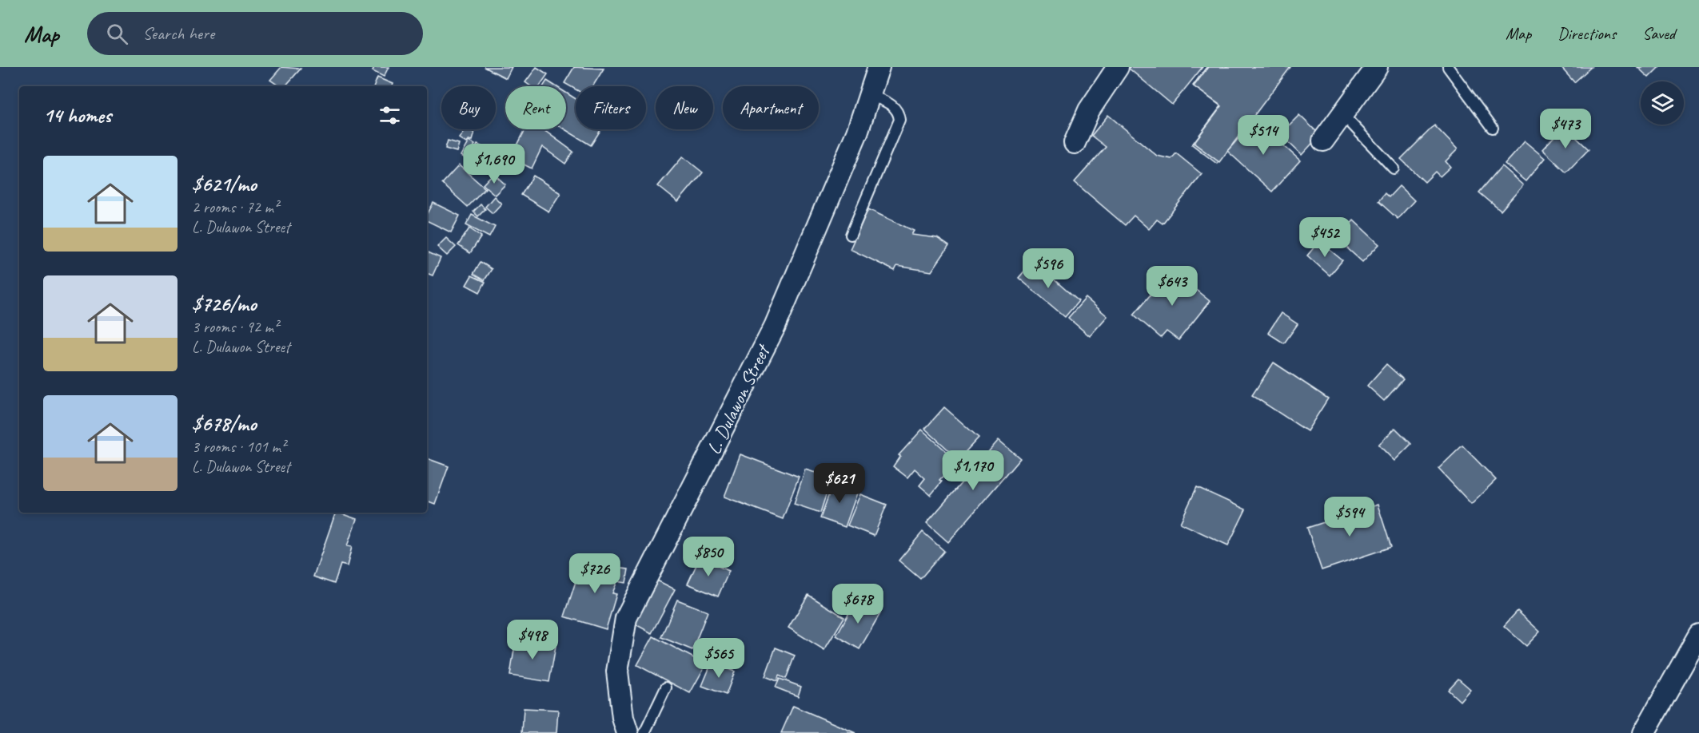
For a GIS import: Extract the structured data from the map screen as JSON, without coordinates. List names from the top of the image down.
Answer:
{
  "streets": {
    "street": ["L. Dulawon Street"]
  },
  "page": {
    "header": "Map",
    "search": "Search here",
    "nav": ["Map", "Directions", "Saved"],
    "chip": [
      "Buy",
      "Rent",
      "Filters",
      "New",
      "Apartment"
    ],
    "heading": "14 homes",
    "price": [
      "$473",
      "$514",
      "$1,690",
      "$452",
      "$596",
      "$643",
      "$1,170",
      "$621",
      "$594",
      "$850",
      "$726",
      "$678",
      "$498",
      "$565"
    ],
    "list": [
      {
        "name": "$621/mo",
        "note": "2 rooms · 72 m² · L. Dulawon Street"
      },
      {
        "name": "$726/mo",
        "note": "3 rooms · 92 m² · L. Dulawon Street"
      },
      {
        "name": "$678/mo",
        "note": "3 rooms · 101 m² · L. Dulawon Street"
      }
    ]
  }
}
